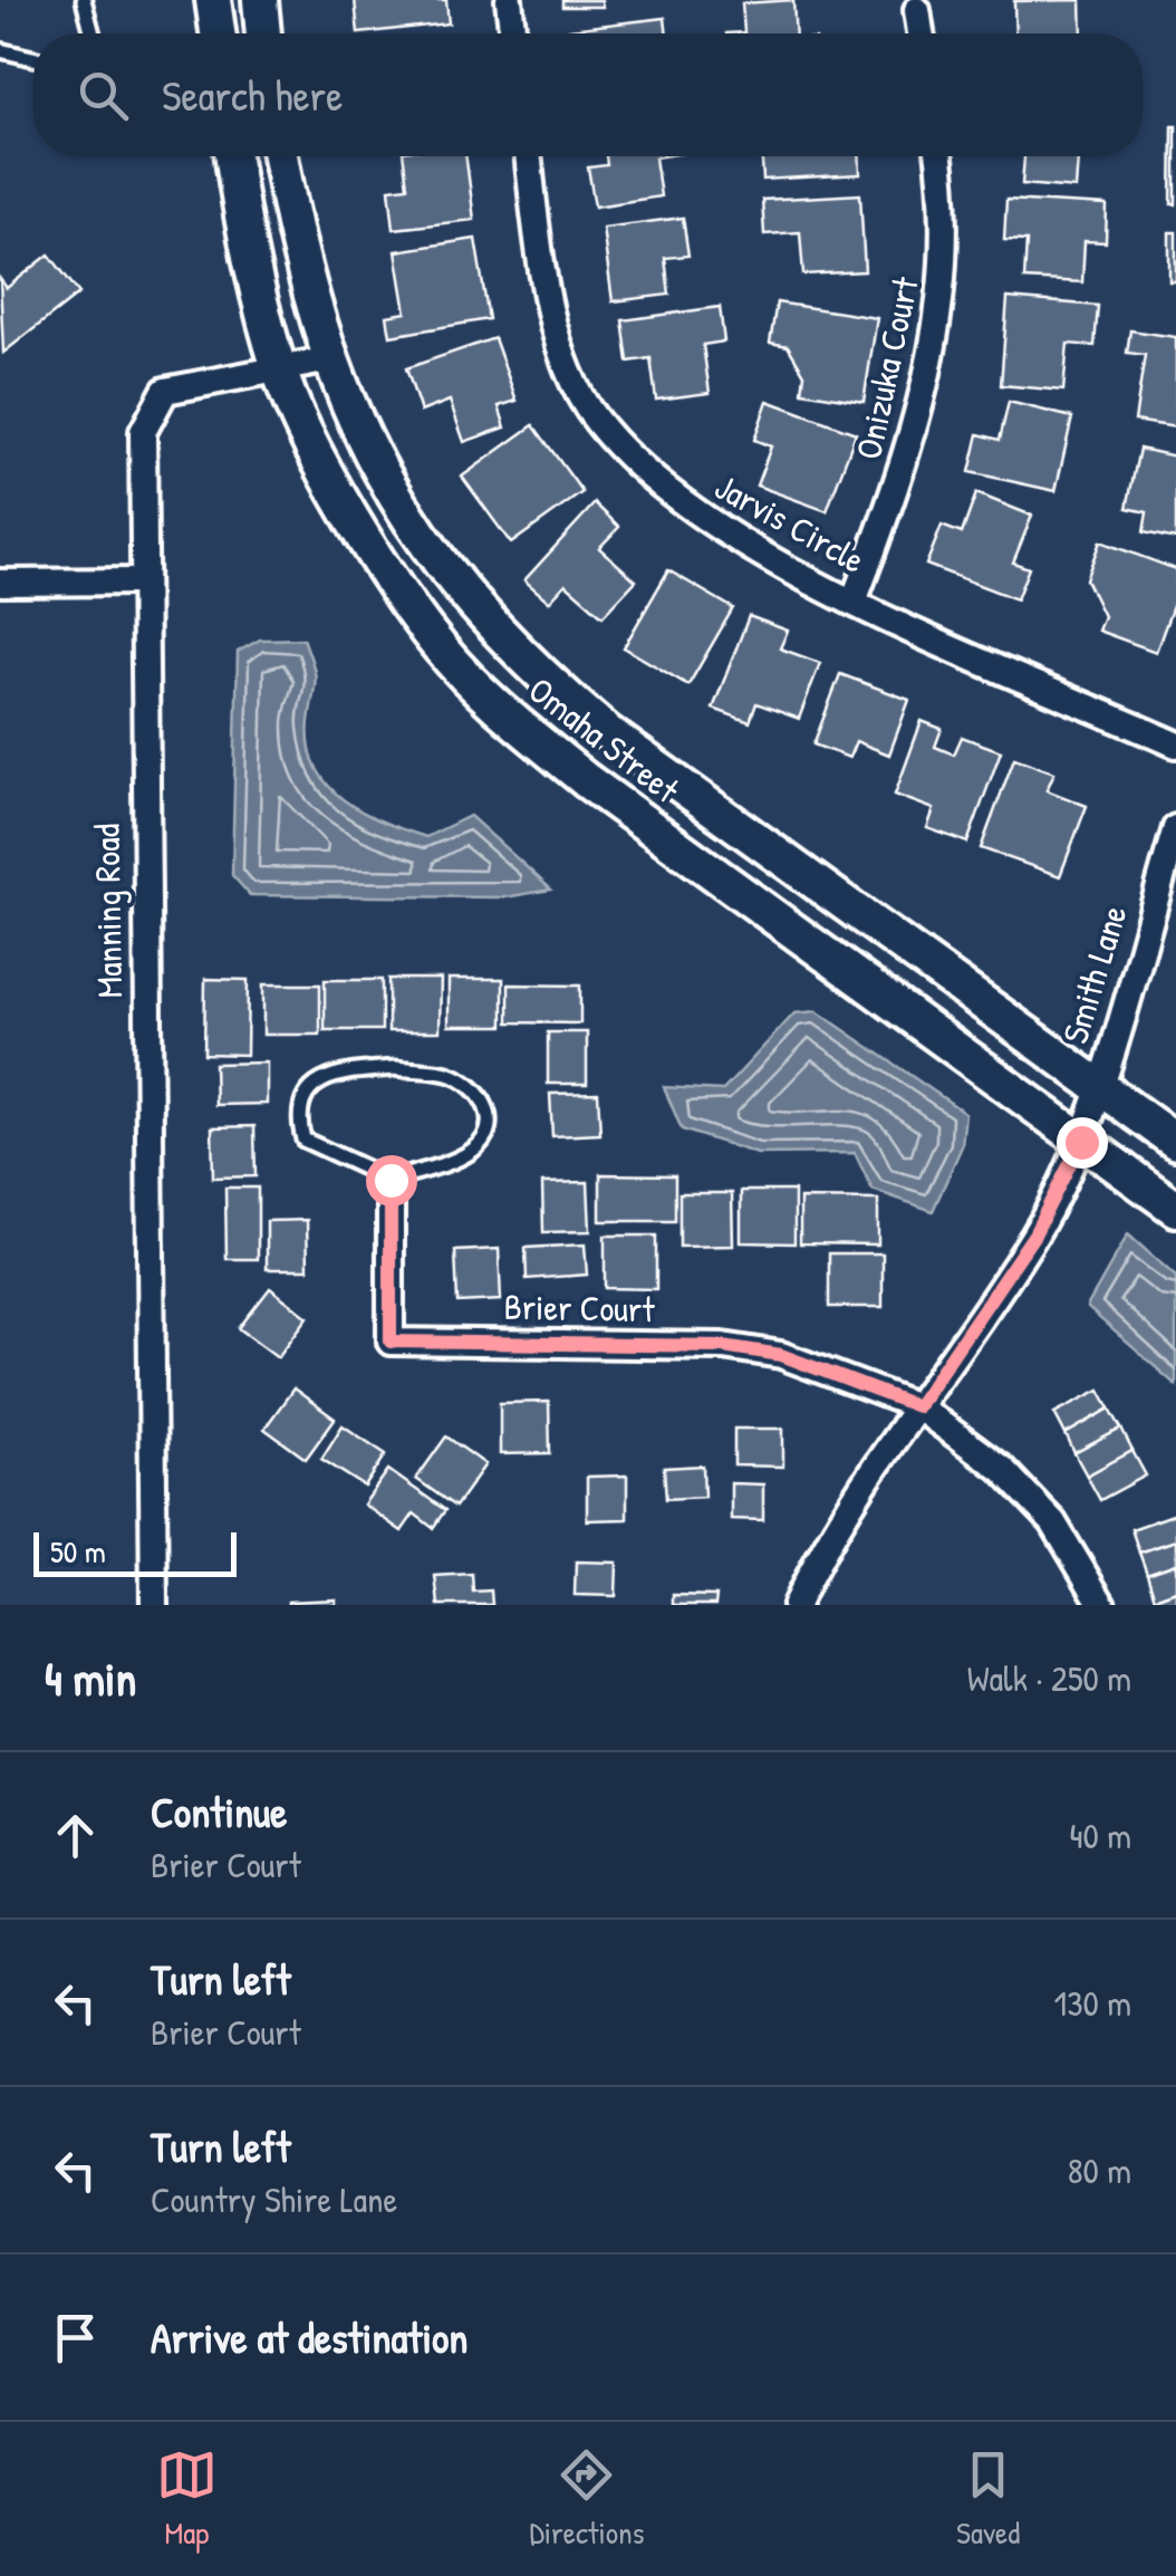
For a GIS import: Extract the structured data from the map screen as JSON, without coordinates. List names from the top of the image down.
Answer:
{
  "streets": {
    "main road": ["Omaha Street"],
    "street": [
      "Onizuka Court",
      "Jarvis Circle",
      "Manning Road",
      "Smith Lane",
      "Brier Court"
    ]
  },
  "crossings": [
    ["Onizuka Court", "Jarvis Circle"],
    ["Omaha Street", "Manning Road"],
    ["Omaha Street", "Smith Lane"],
    ["Smith Lane", "Brier Court"]
  ],
  "scale_bar": "50 m",
  "page": {
    "search": "Search here",
    "scale": "50 m",
    "heading": ["4 min", "Walk · 250 m"],
    "list": [
      ["Continue", "Brier Court", "40 m"],
      ["Turn left", "Brier Court", "130 m"],
      ["Turn left", "Country Shire Lane", "80 m"],
      "Arrive at destination"
    ],
    "nav": ["Map", "Directions", "Saved"]
  }
}
